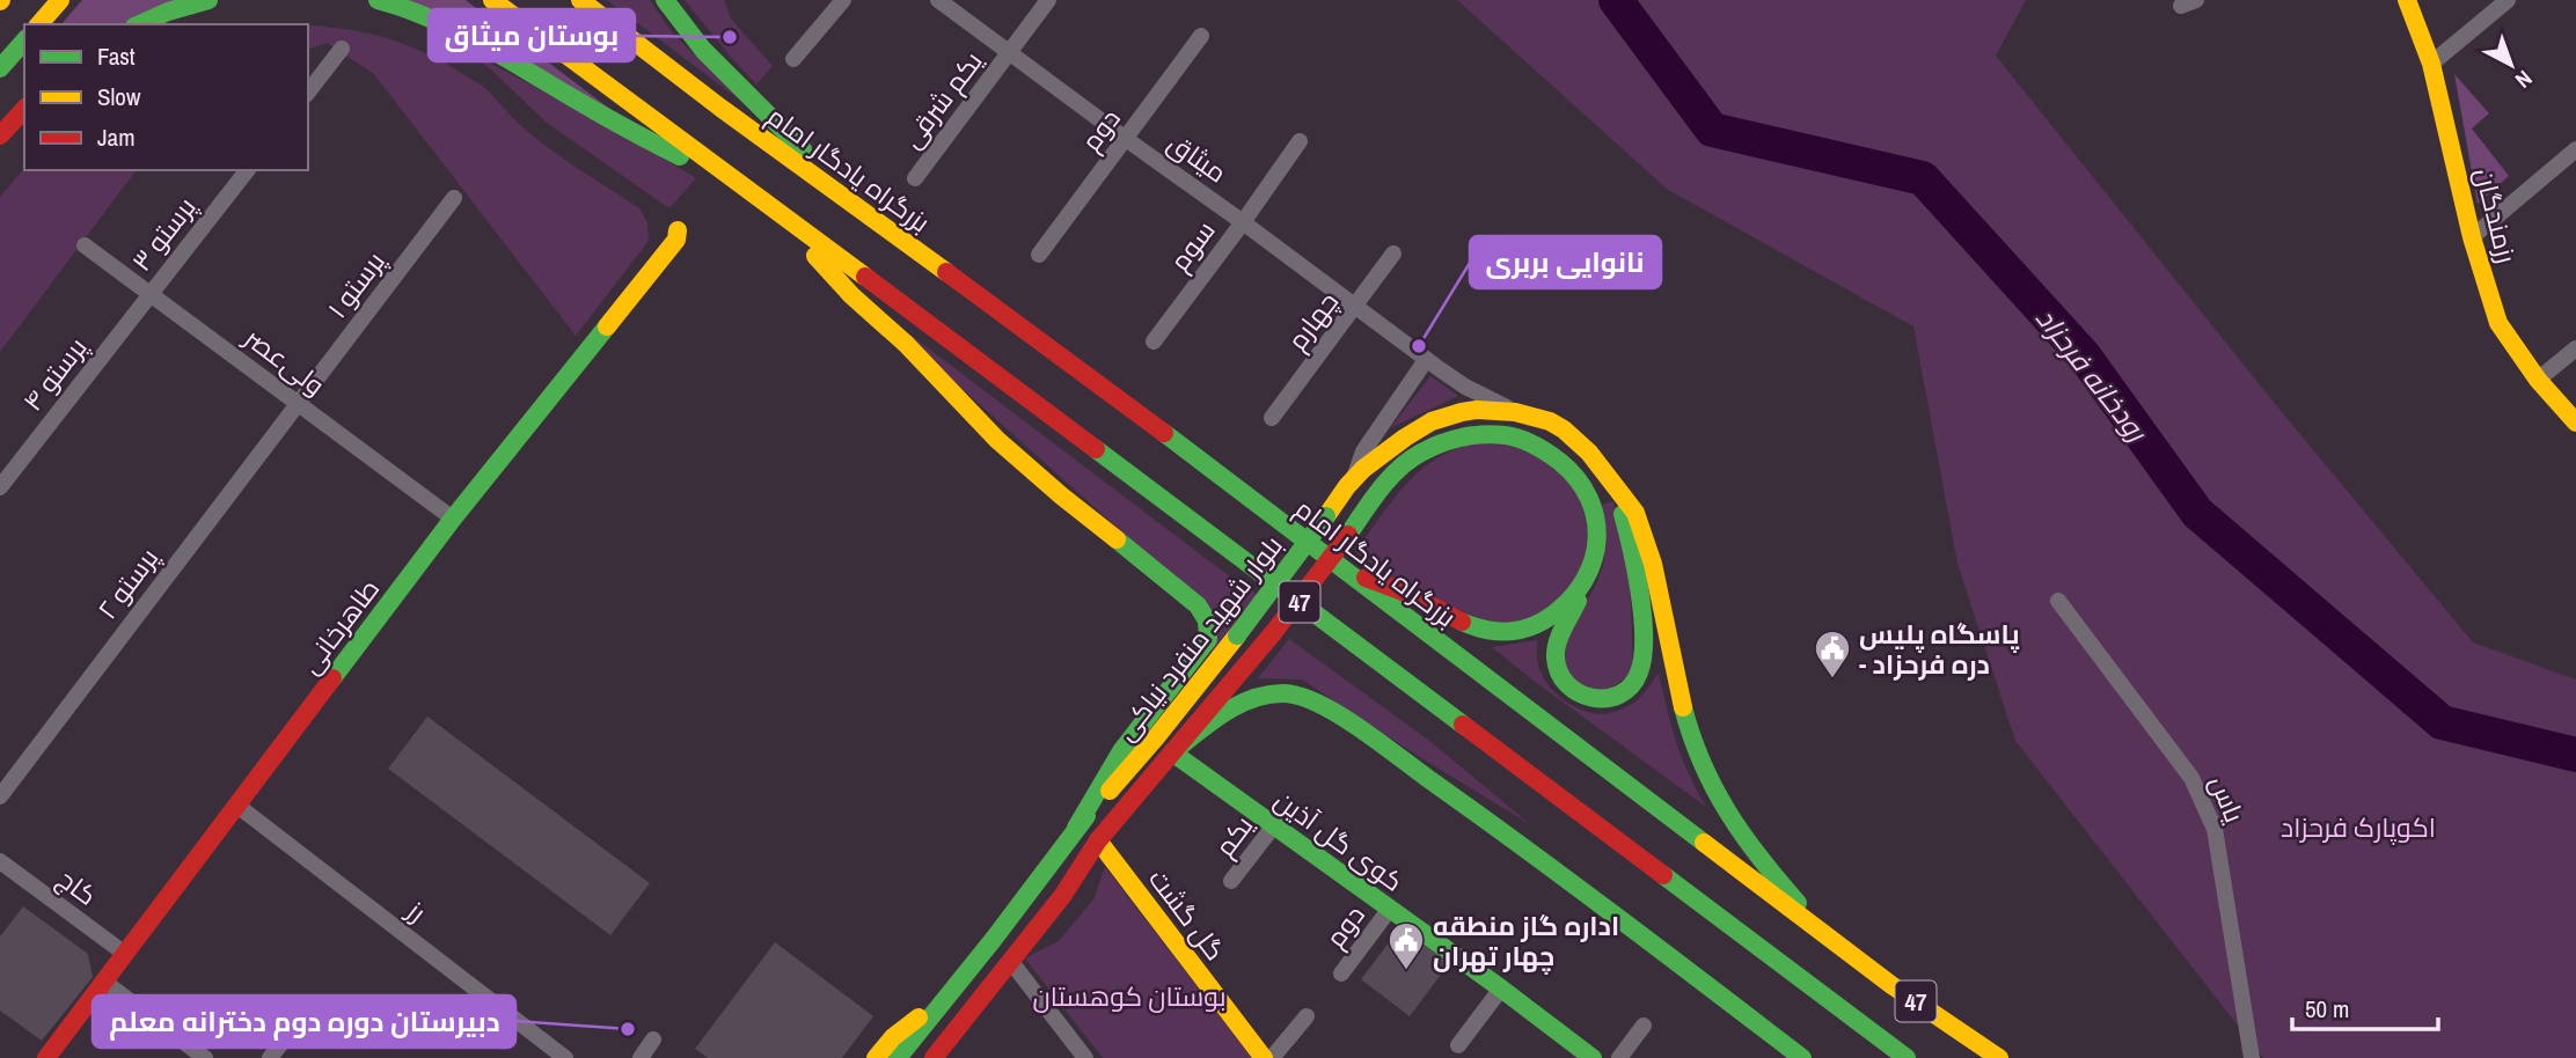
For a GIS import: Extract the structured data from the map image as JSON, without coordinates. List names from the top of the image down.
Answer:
{
  "streets": {
    "main road": [
      "بزرگراه یادگار امام",
      "رزمندگان",
      "47",
      "طاهرخانی",
      "بلوار شهید منفرد نیاکی",
      "کوی گل آذین",
      "گل گشت"
    ],
    "street": [
      "یکم شرقی",
      "دوم",
      "میثاق",
      "پرستو ۳",
      "سوم",
      "پرستو ۱",
      "چهارم",
      "ولی‌عصر",
      "پرستو ۴",
      "پرستو ۲",
      "یاس",
      "یکم",
      "کاج",
      "رز"
    ]
  },
  "crossings": [
    ["یکم شرقی", "میثاق"],
    ["دوم", "میثاق"],
    ["دوم", "کوی گل آذین"],
    ["میثاق", "سوم"],
    ["میثاق", "چهارم"],
    ["میثاق", "بلوار شهید منفرد نیاکی"],
    ["بزرگراه یادگار امام", "بلوار شهید منفرد نیاکی"],
    ["پرستو ۳", "ولی‌عصر"],
    ["پرستو ۳", "پرستو ۴"],
    ["پرستو ۱", "ولی‌عصر"],
    ["پرستو ۱", "پرستو ۲"],
    ["ولی‌عصر", "پرستو ۴"],
    ["ولی‌عصر", "پرستو ۲"],
    ["ولی‌عصر", "طاهرخانی"],
    ["طاهرخانی", "کاج"],
    ["طاهرخانی", "رز"],
    ["بلوار شهید منفرد نیاکی", "کوی گل آذین"],
    ["بلوار شهید منفرد نیاکی", "گل گشت"],
    ["یکم", "کوی گل آذین"]
  ],
  "water": ["رودخانه فرحزاد"],
  "parks": ["اکوپارک فرحزاد", "بوستان کوهستان"],
  "places": {
    "other": ["بوستان میثاق", "نانوایی بربری", "دبیرستان دوره دوم دخترانه معلم"],
    "public building": ["پاسگاه پلیس - دره فرحزاد", "اداره گاز منطقه چهار تهران"]
  },
  "legend": ["Fast", "Slow", "Jam"],
  "scale_bar": "50 m",
  "north": "bottom right"
}
